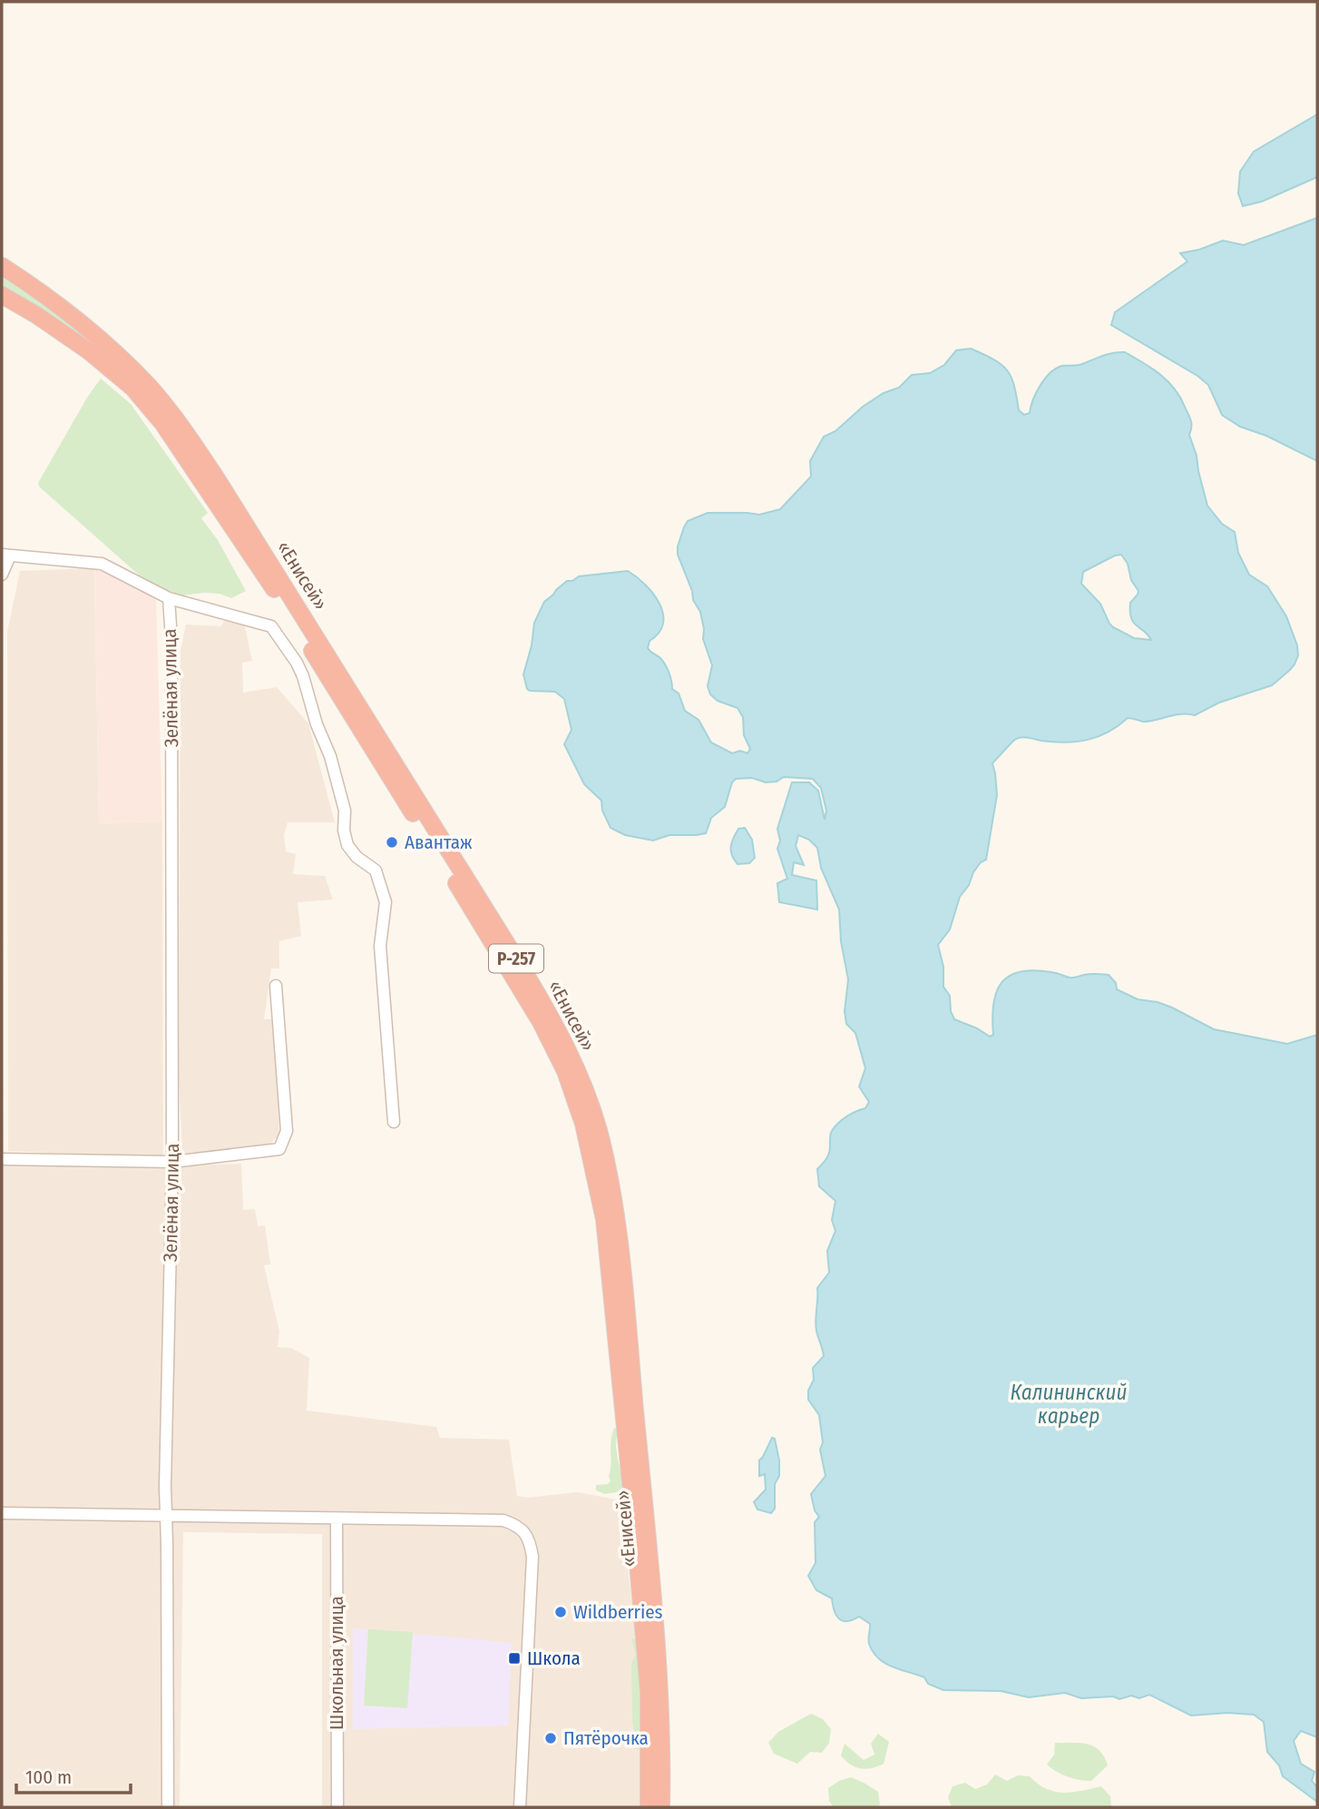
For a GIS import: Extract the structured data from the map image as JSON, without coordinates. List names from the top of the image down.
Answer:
{
  "streets": {
    "highway": ["«Енисей»", "Р-257"],
    "street": ["Зелёная улица", "Школьная улица"]
  },
  "water": ["Калининский карьер"],
  "places": {
    "other": ["Авантаж", "Wildberries", "Пятёрочка"],
    "transit": ["Школа"]
  },
  "scale_bar": "100 m"
}
